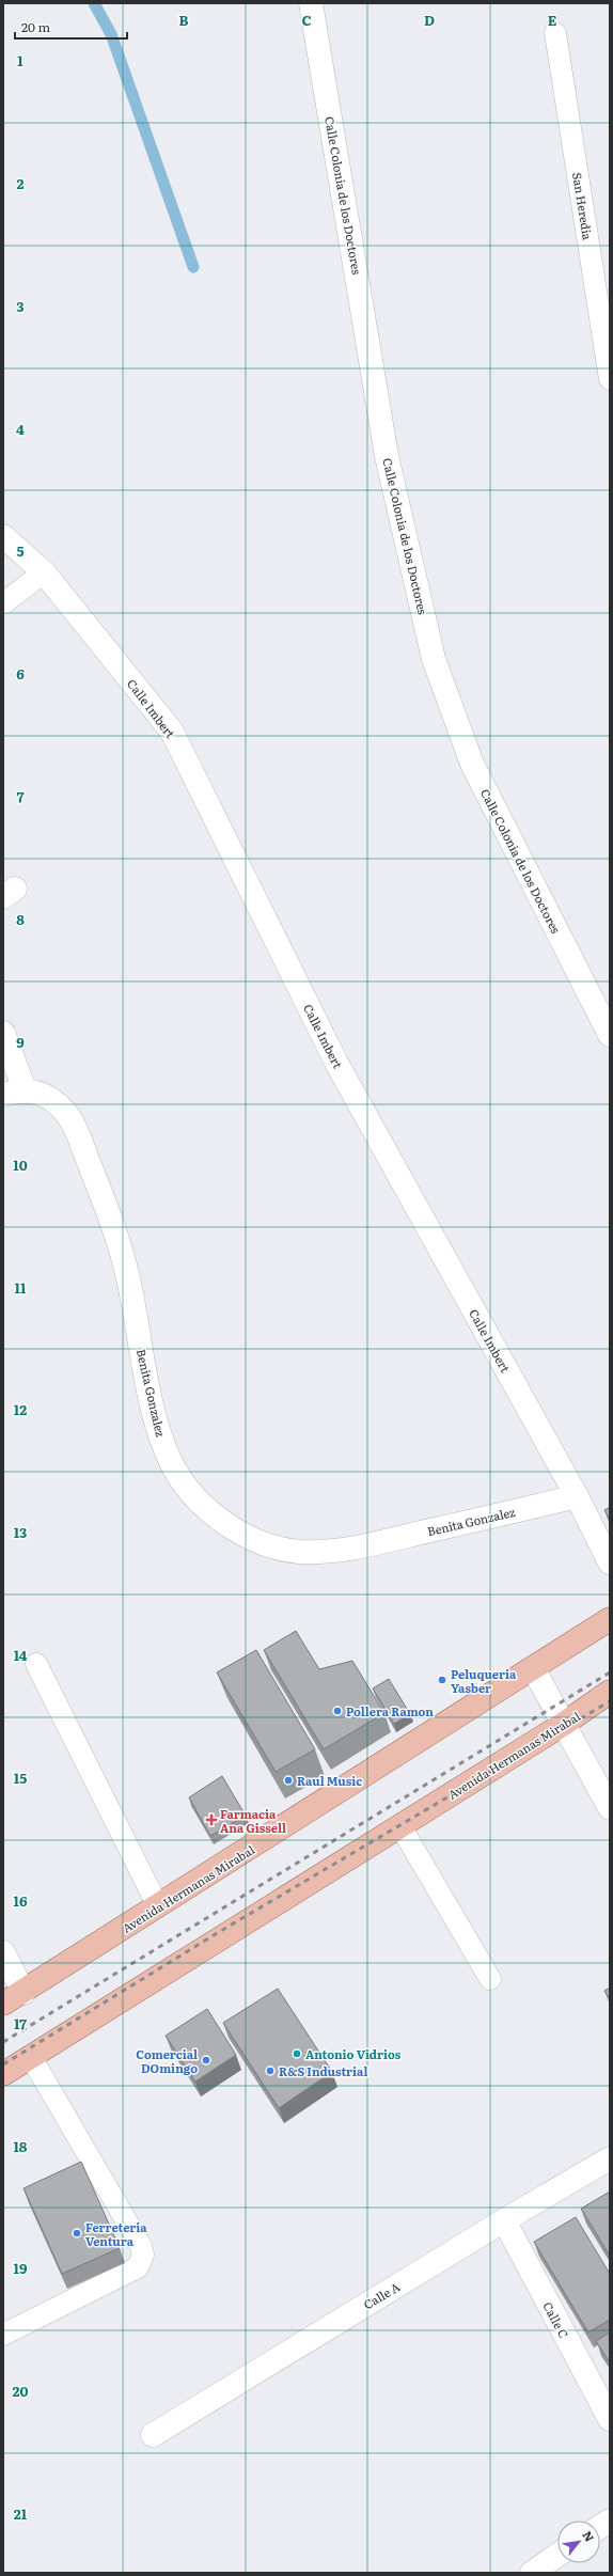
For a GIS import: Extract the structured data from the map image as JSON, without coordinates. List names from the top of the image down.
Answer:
{
  "streets": {
    "main road": ["Avenida Hermanas Mirabal"],
    "street": [
      "Calle Colonia de los Doctores",
      "Calle Imbert",
      "Benita Gonzalez",
      "Calle A",
      "Calle C"
    ],
    "lane": ["San Heredia"]
  },
  "crossings": [
    ["Calle Imbert", "Benita Gonzalez"],
    ["Calle A", "Calle C"]
  ],
  "places": {
    "other": [
      "Peluqueria Yasber",
      "Pollera Ramon",
      "Raul Music",
      "Antonio Vidrios",
      "Comercial DOmingo",
      "R&S Industrial",
      "Ferreteria Ventura"
    ],
    "health": ["Farmacia Ana Gissell"]
  },
  "scale_bar": "20 m",
  "north": "top right",
  "grid": {
    "columns": [
      "B",
      "C",
      "D",
      "E"
    ],
    "rows": [
      "1",
      "2",
      "3",
      "4",
      "5",
      "6",
      "7",
      "8",
      "9",
      "10",
      "11",
      "12",
      "13",
      "14",
      "15",
      "16",
      "17",
      "18",
      "19",
      "20",
      "21"
    ]
  }
}
